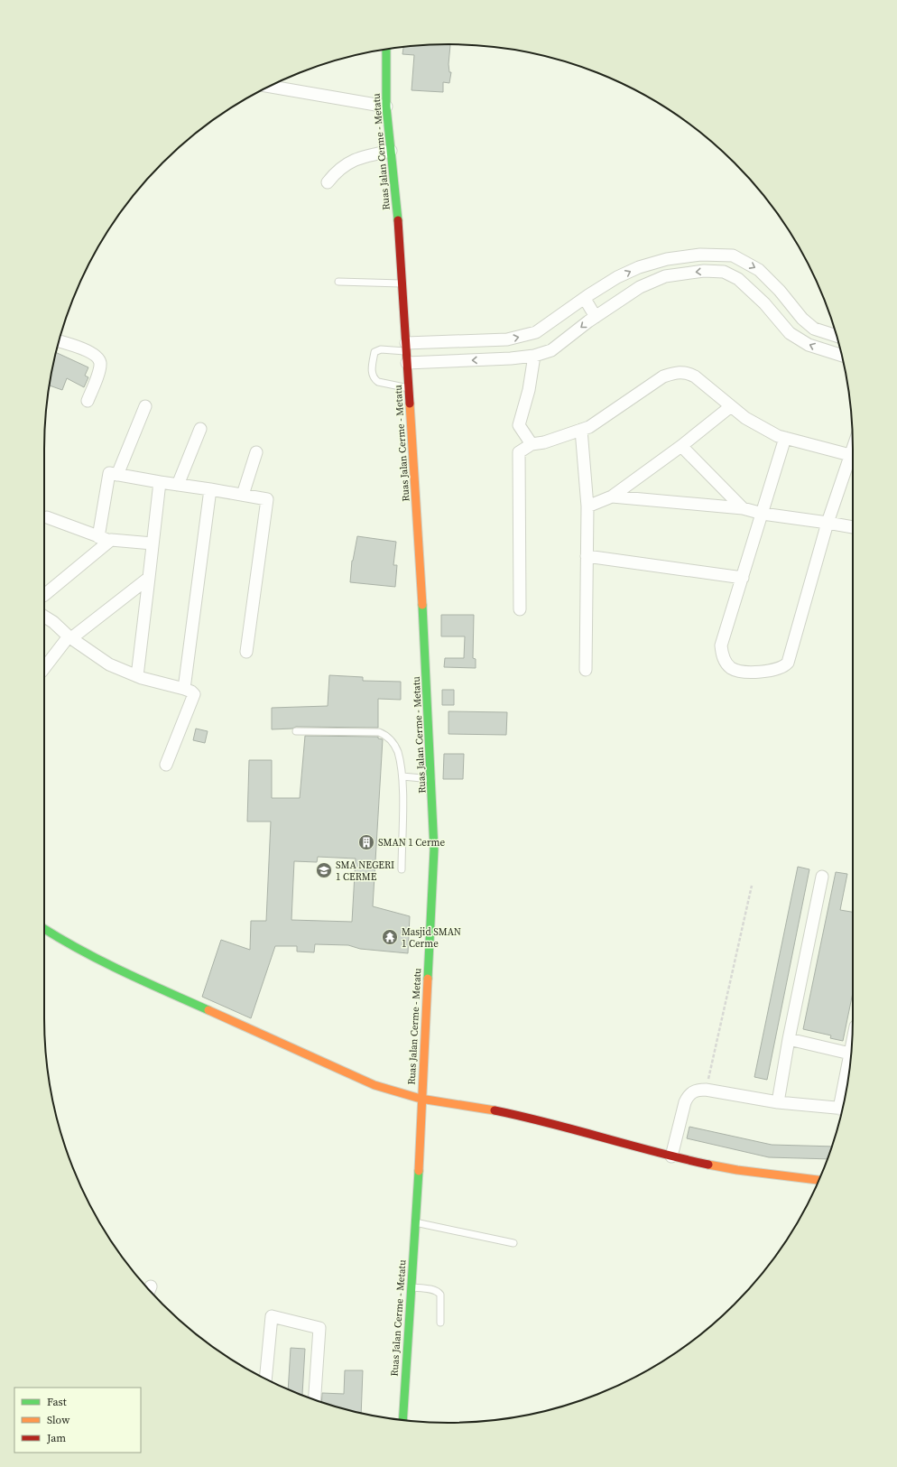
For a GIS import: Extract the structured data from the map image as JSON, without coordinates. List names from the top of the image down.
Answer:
{
  "streets": {
    "main road": ["Ruas Jalan Cerme - Metatu"]
  },
  "places": {
    "building": ["SMAN 1 Cerme"],
    "school or university": ["SMA NEGERI 1 CERME"],
    "temple": ["Masjid SMAN 1 Cerme"]
  },
  "legend": ["Fast", "Slow", "Jam"]
}
